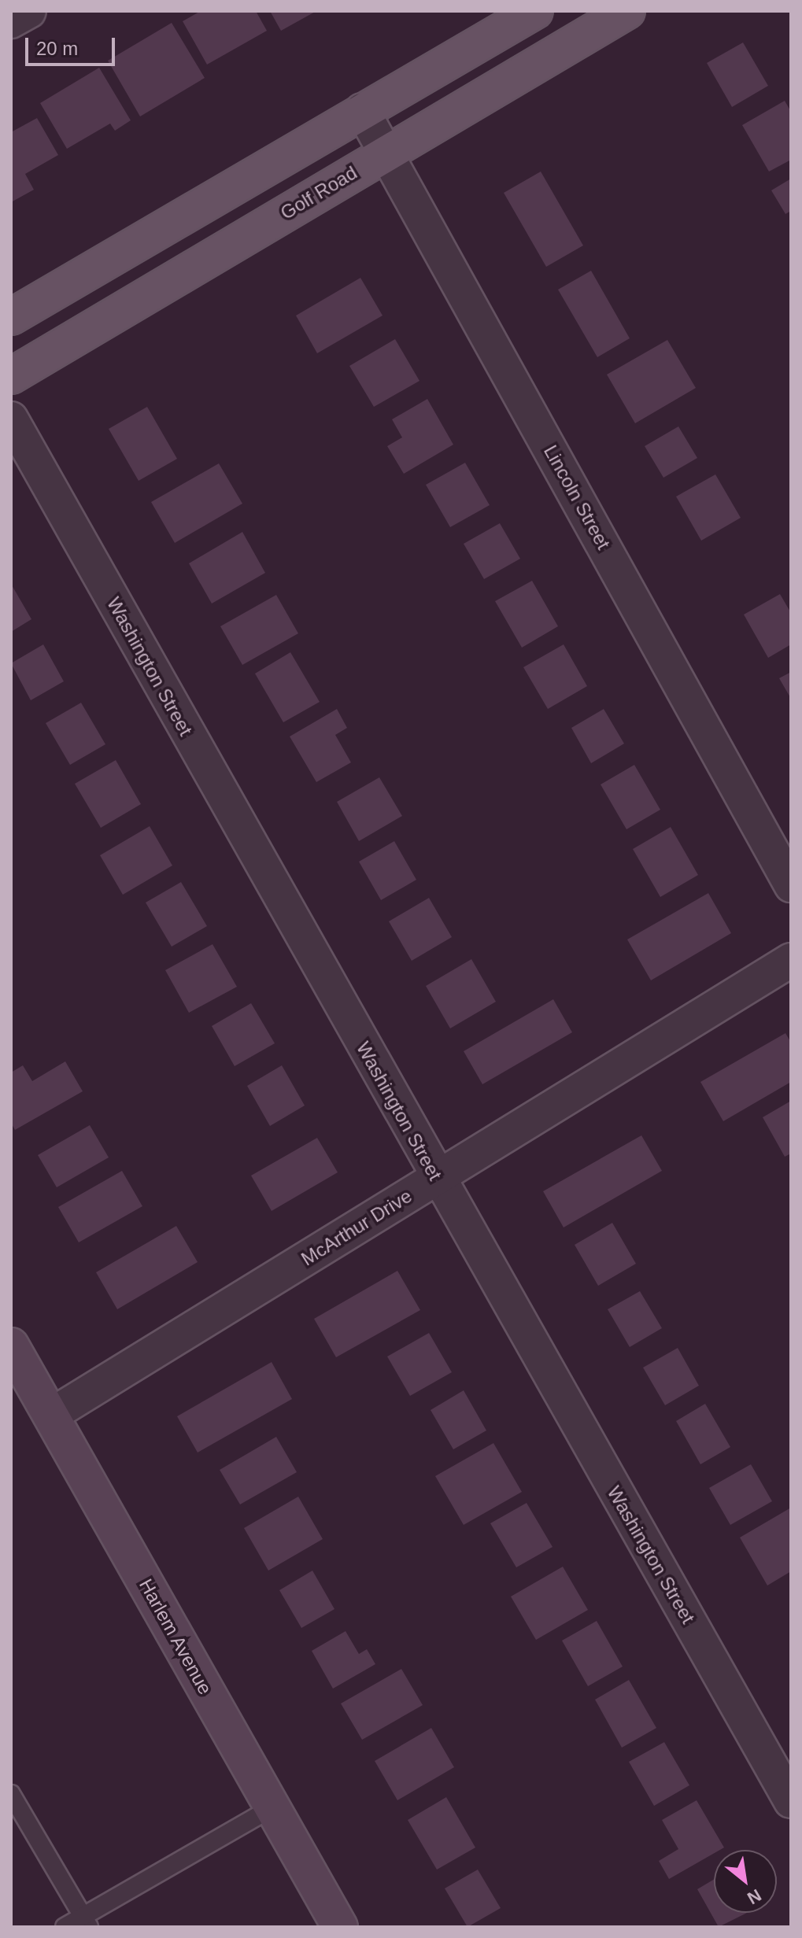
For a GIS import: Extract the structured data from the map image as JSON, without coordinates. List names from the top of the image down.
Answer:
{
  "streets": {
    "main road": ["Golf Road", "Harlem Avenue"],
    "street": ["Lincoln Street", "Washington Street", "McArthur Drive"]
  },
  "crossings": [
    ["Golf Road", "Lincoln Street"],
    ["Washington Street", "McArthur Drive"],
    ["McArthur Drive", "Harlem Avenue"]
  ],
  "scale_bar": "20 m",
  "north": "bottom right"
}
